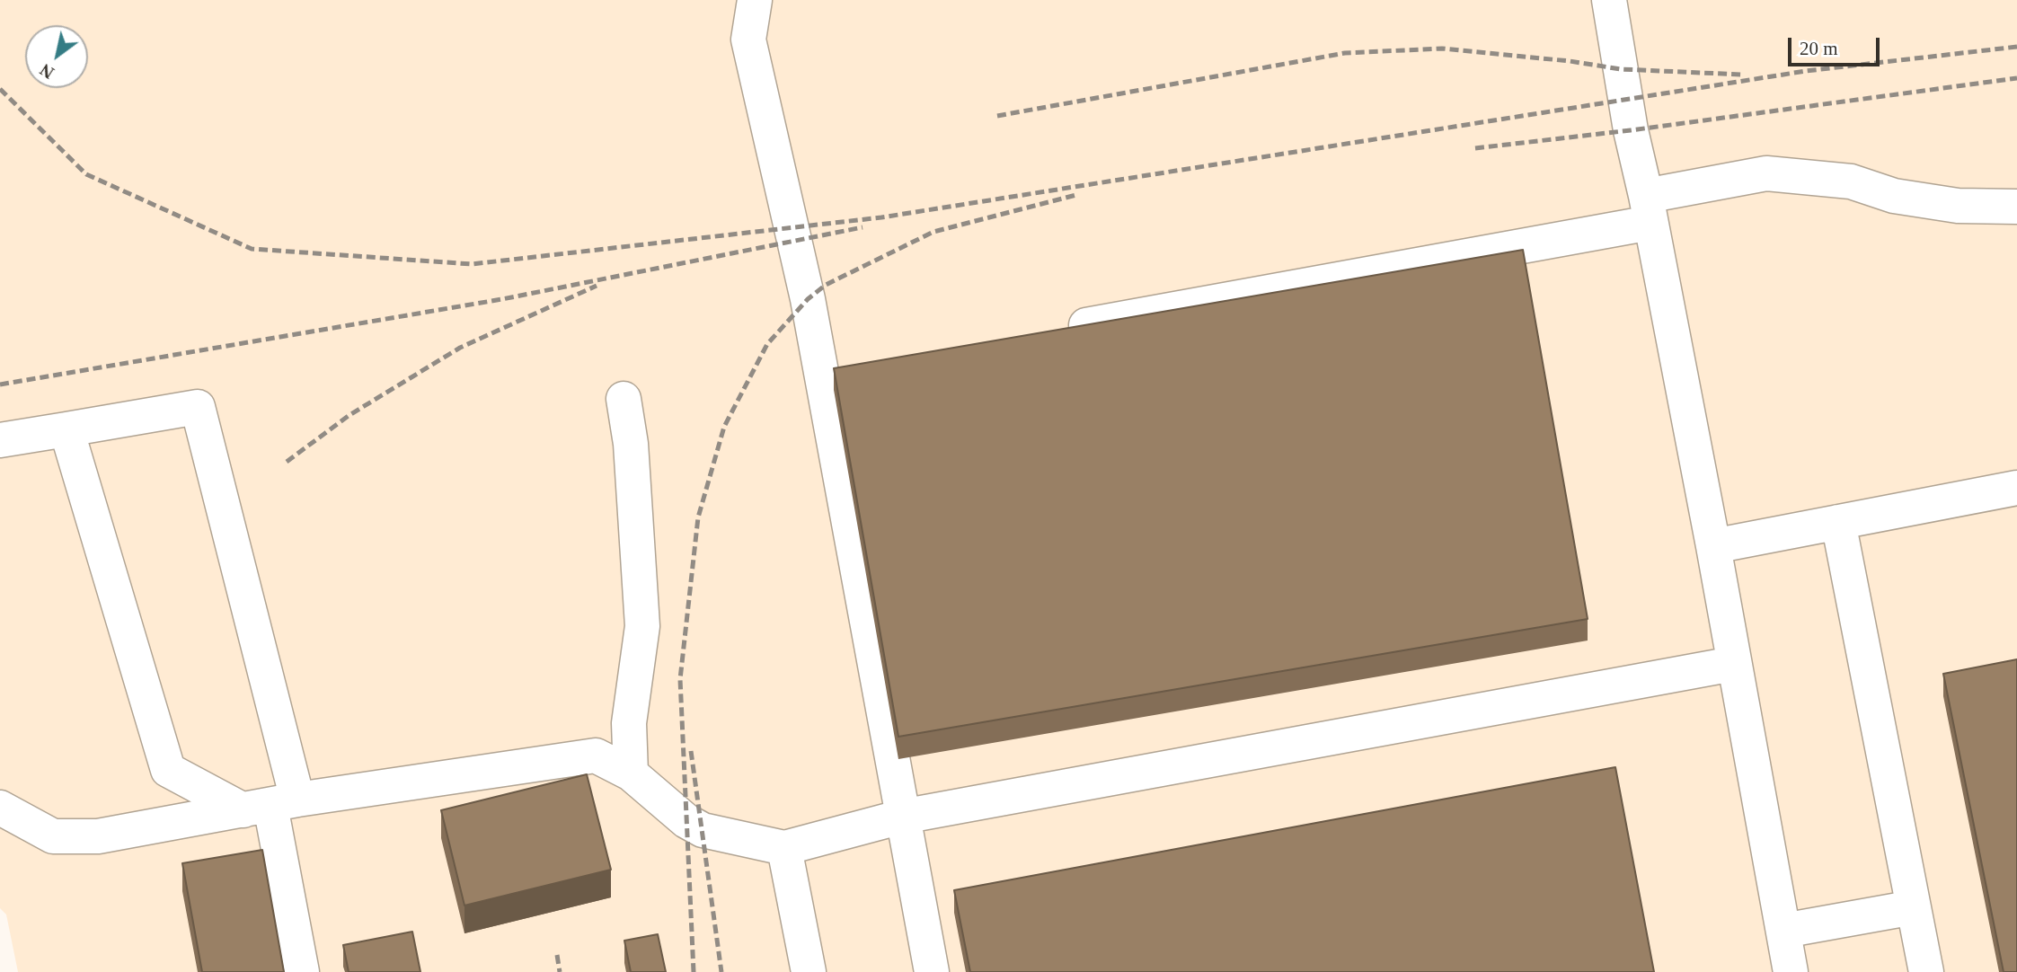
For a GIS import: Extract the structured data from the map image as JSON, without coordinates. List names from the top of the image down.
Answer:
{
  "scale_bar": "20 m",
  "north": "bottom left"
}
